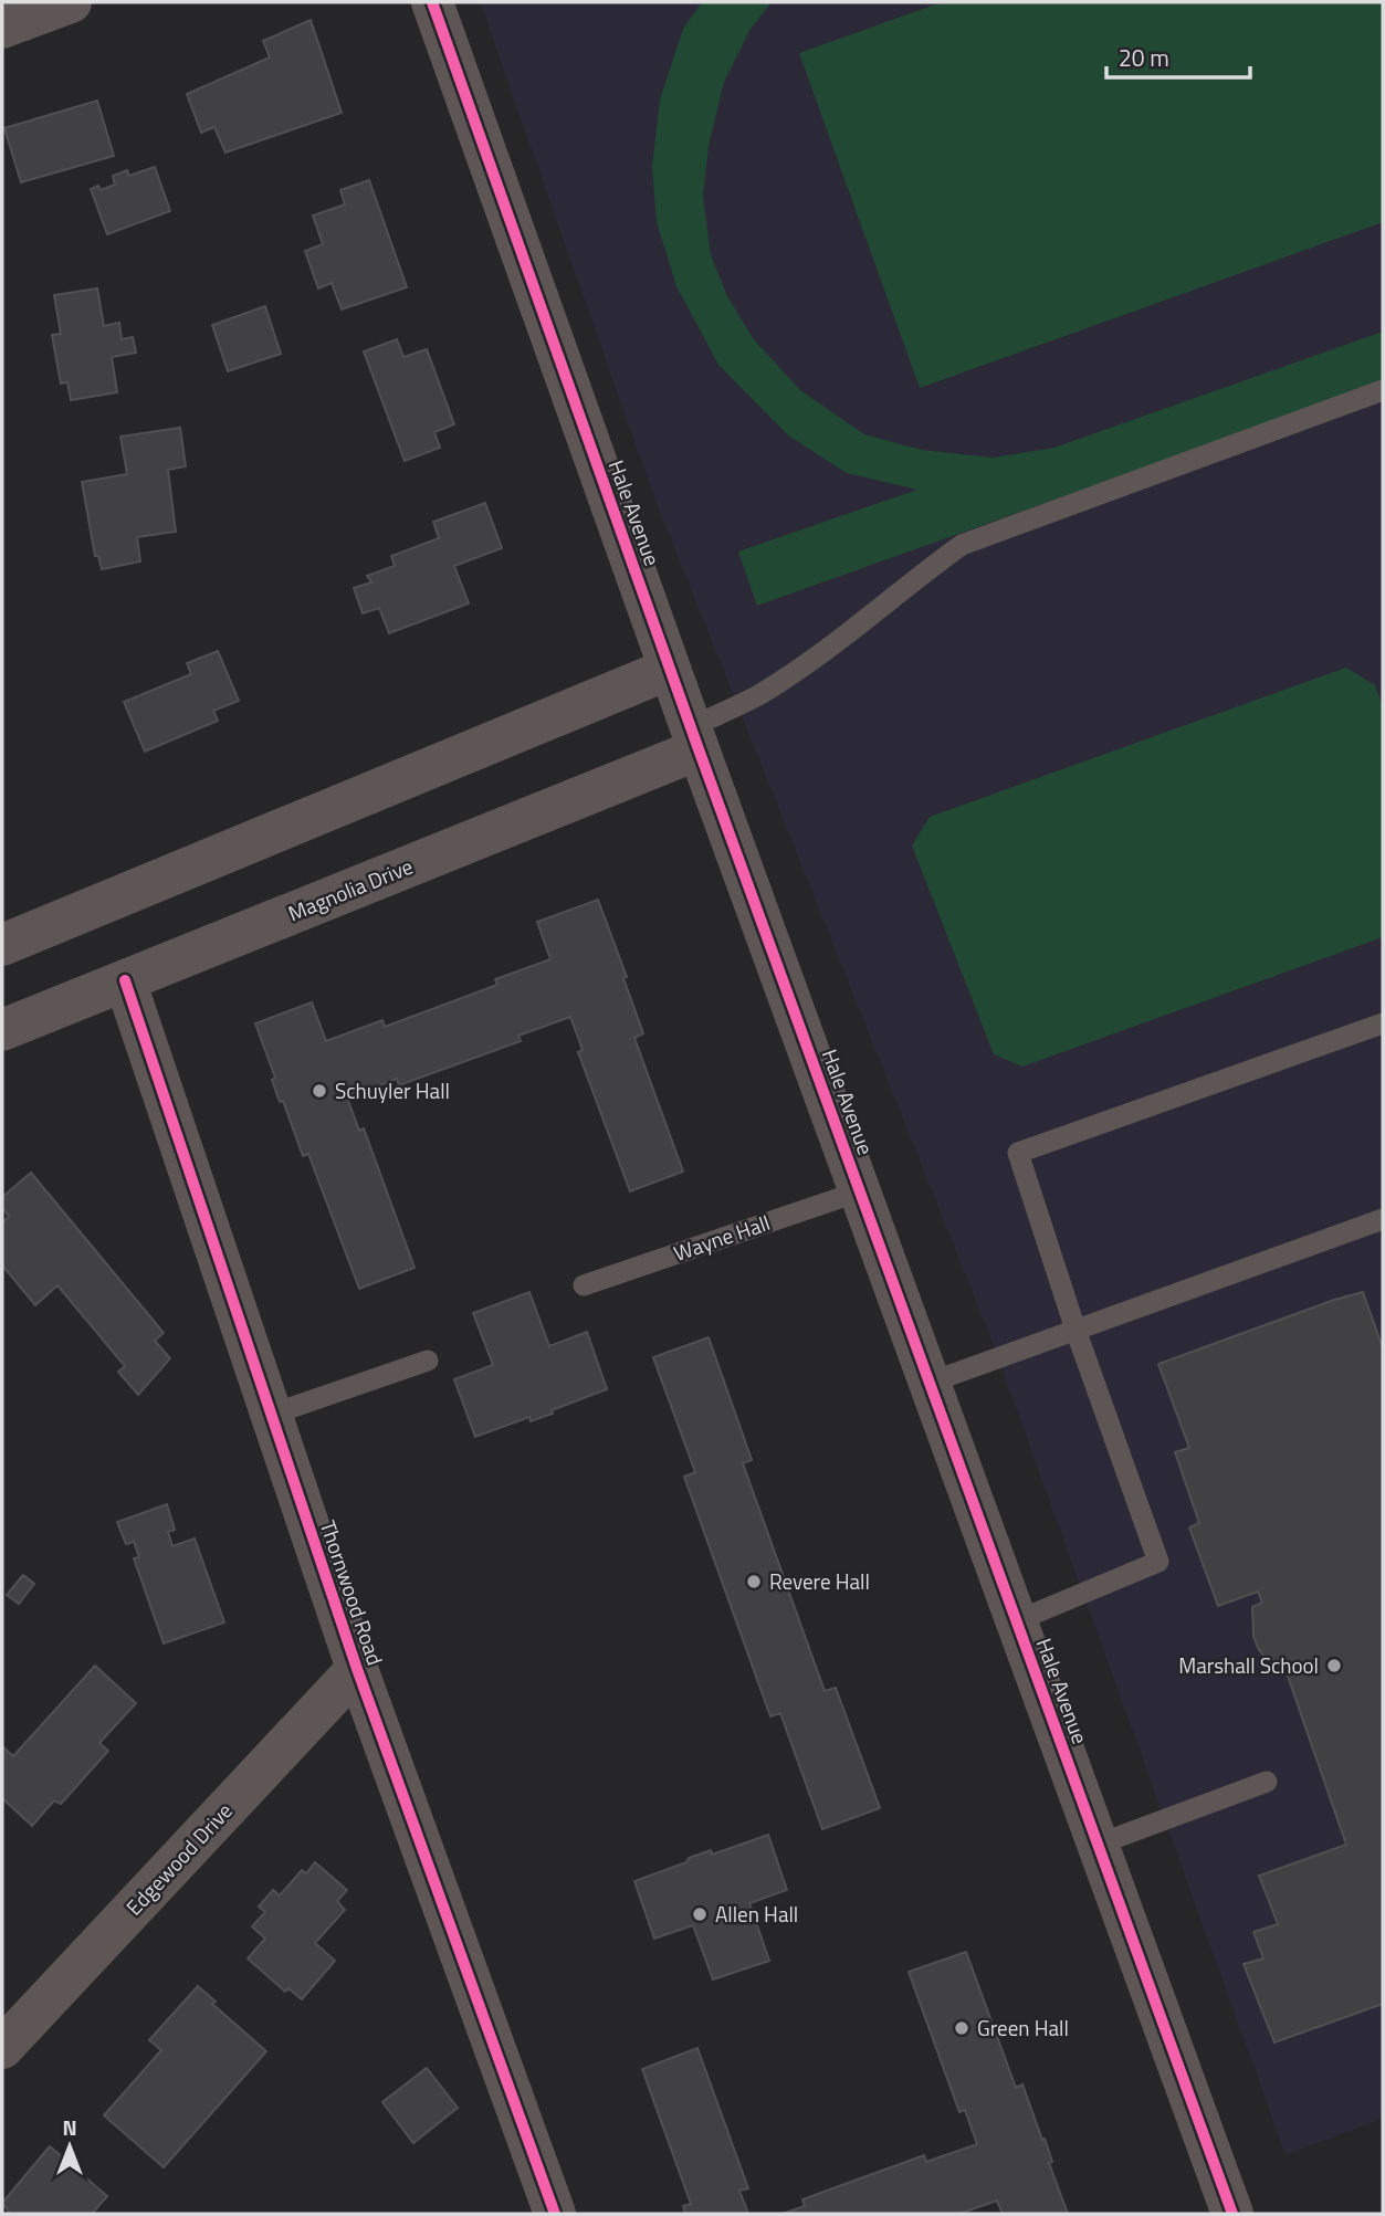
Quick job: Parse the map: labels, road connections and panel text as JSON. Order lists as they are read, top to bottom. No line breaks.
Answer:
{"streets":{"street":["Hale Avenue","Magnolia Drive","Thornwood Road","Edgewood Drive"],"lane":["Wayne Hall"]},"crossings":[["Hale Avenue","Magnolia Drive"],["Hale Avenue","Wayne Hall"],["Magnolia Drive","Thornwood Road"],["Thornwood Road","Edgewood Drive"]],"places":["Schuyler Hall","Revere Hall","Marshall School","Allen Hall","Green Hall"],"scale_bar":"20 m","north":"top"}
